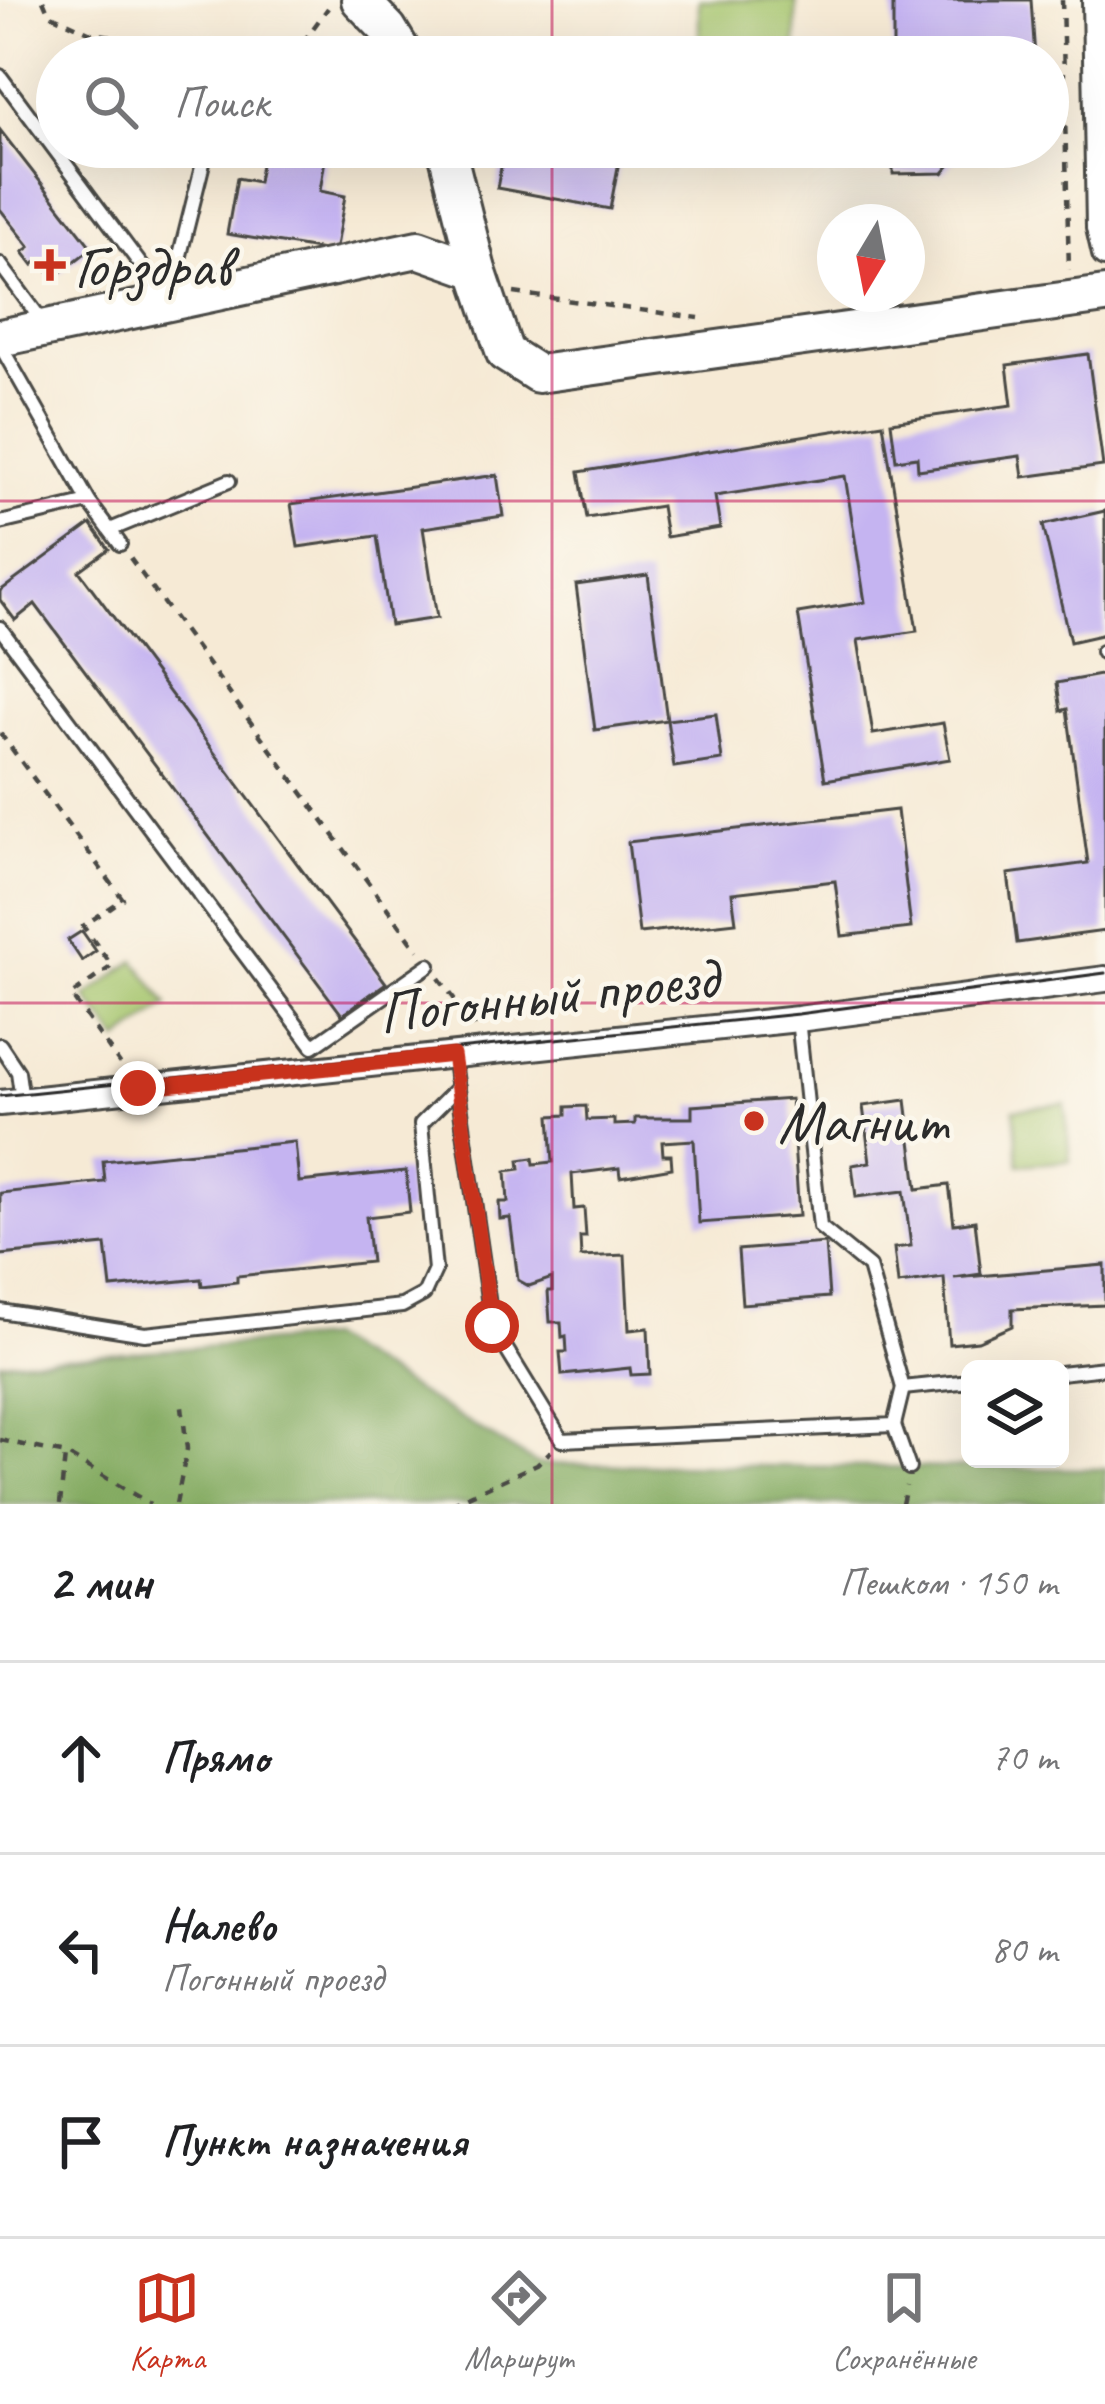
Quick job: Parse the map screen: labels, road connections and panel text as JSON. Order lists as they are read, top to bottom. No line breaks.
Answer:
{"streets":{"street":["Погонный проезд"]},"places":{"health":["Горздрав"],"other":["Магнит"]},"north":"bottom","page":{"search":"Поиск","heading":["2 мин","Пешком · 150 m"],"list":[["Прямо","70 m"],["Налево","Погонный проезд","80 m"],"Пункт назначения"],"nav":["Карта","Маршрут","Сохранённые"]}}
